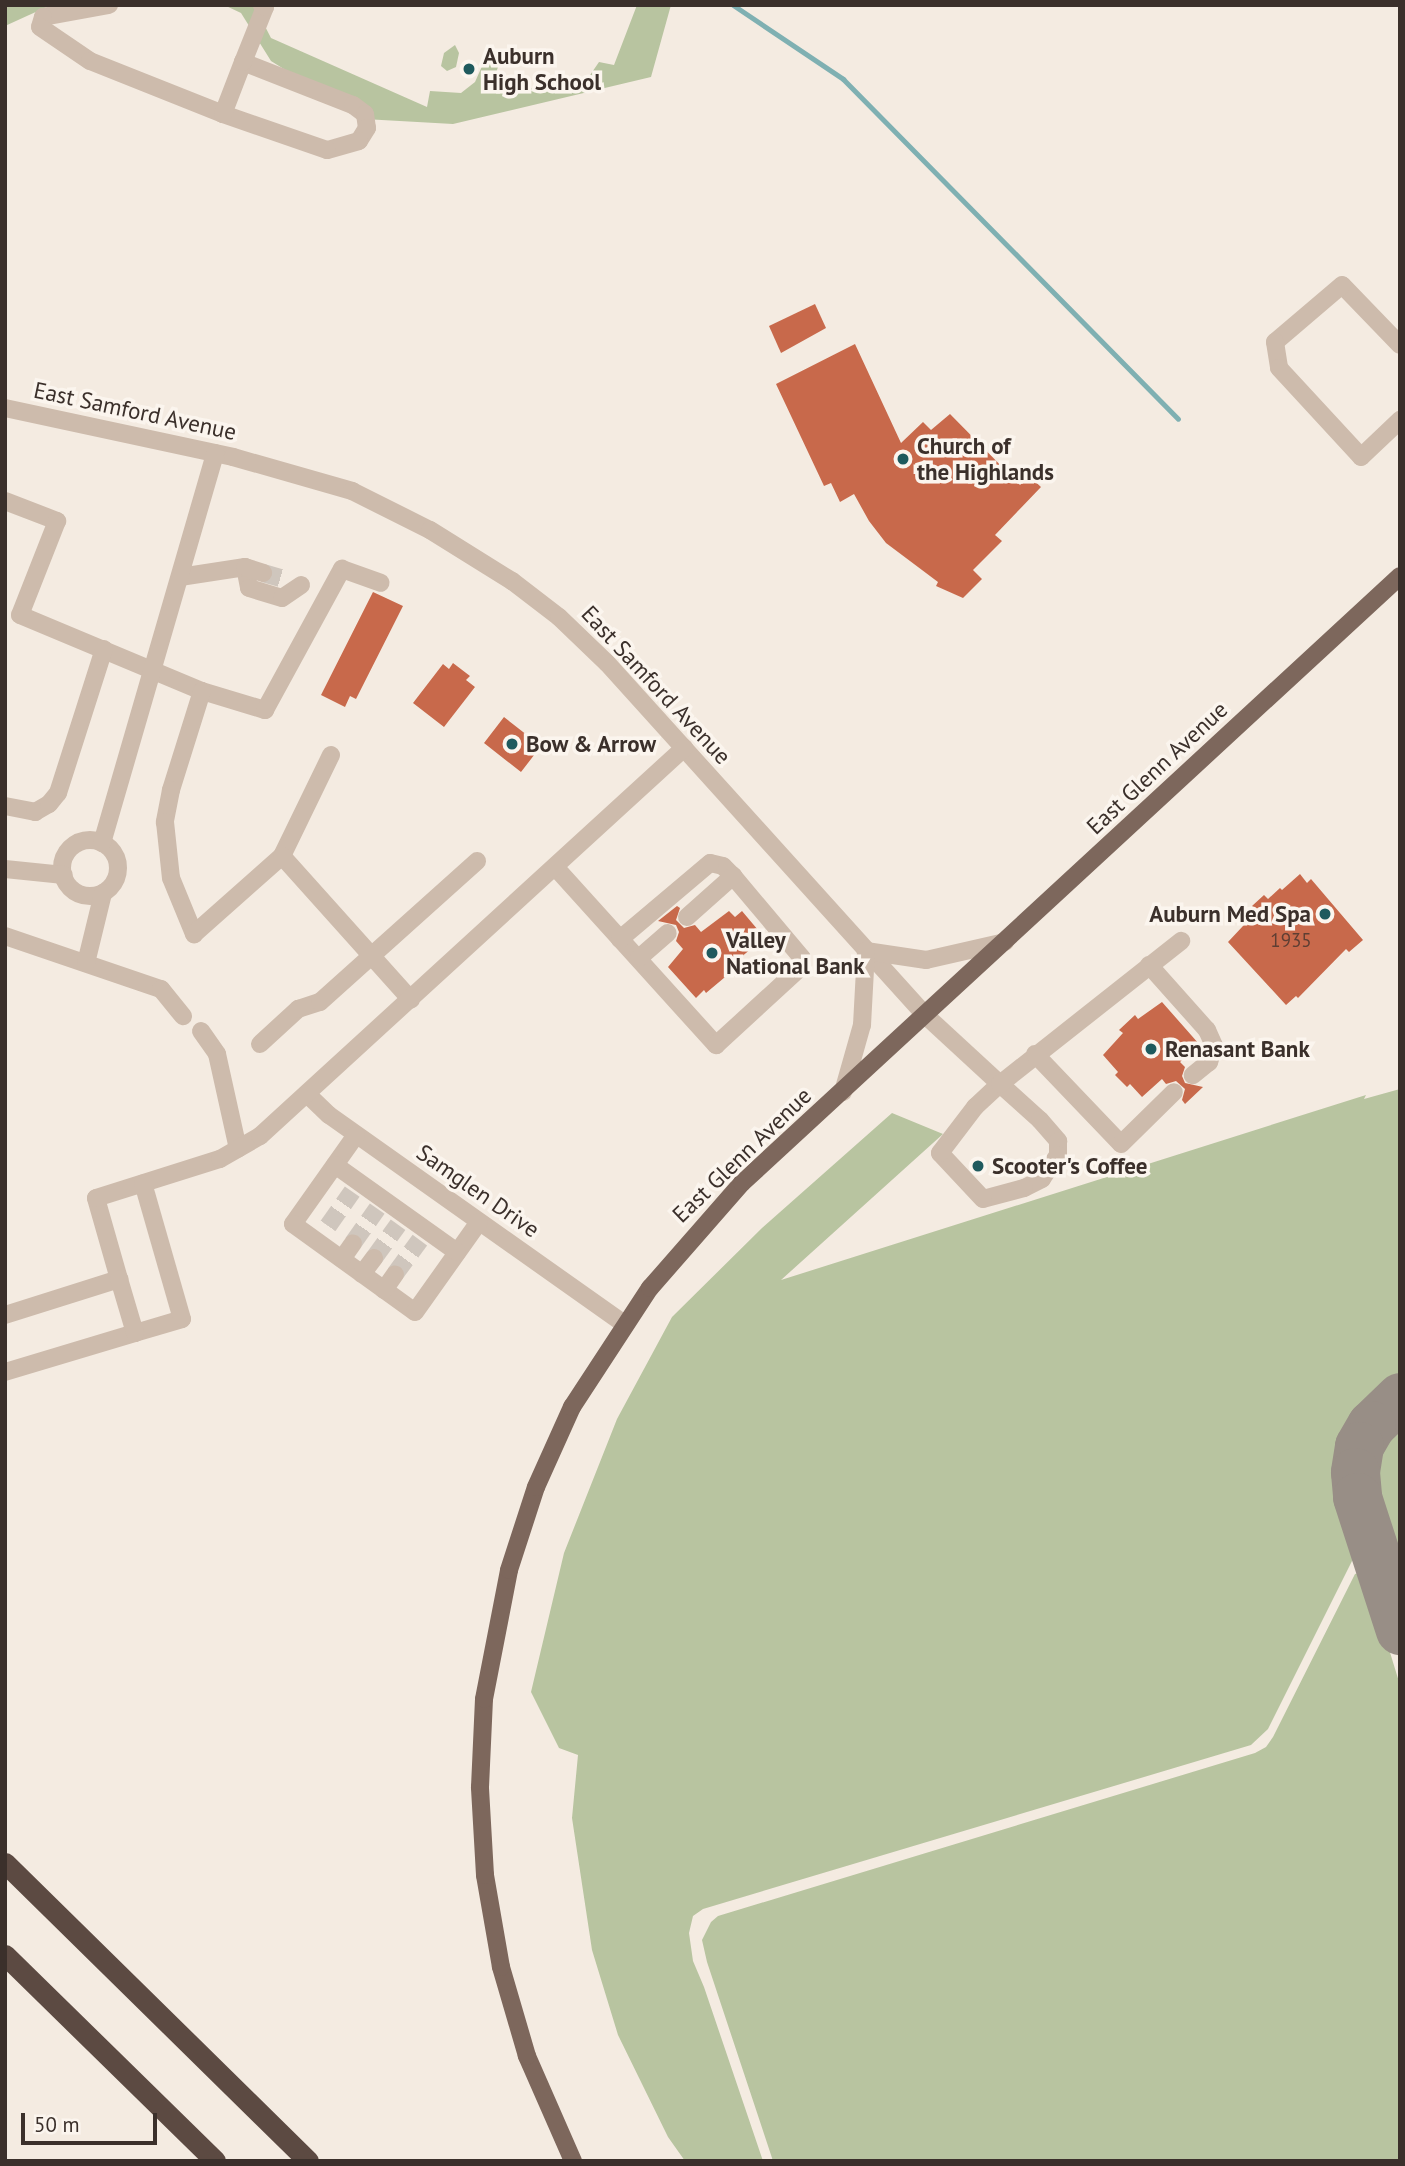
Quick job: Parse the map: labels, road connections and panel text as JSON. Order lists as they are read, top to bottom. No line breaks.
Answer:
{"streets":{"main road":["East Glenn Avenue"],"street":["East Samford Avenue","Samglen Drive"]},"crossings":[["East Samford Avenue","East Glenn Avenue"],["East Glenn Avenue","Samglen Drive"]],"places":["Auburn High School","Church of the Highlands","Bow & Arrow","Auburn Med Spa","Valley National Bank","Renasant Bank","Scooter's Coffee"],"house_numbers":["1935"],"scale_bar":"50 m"}
